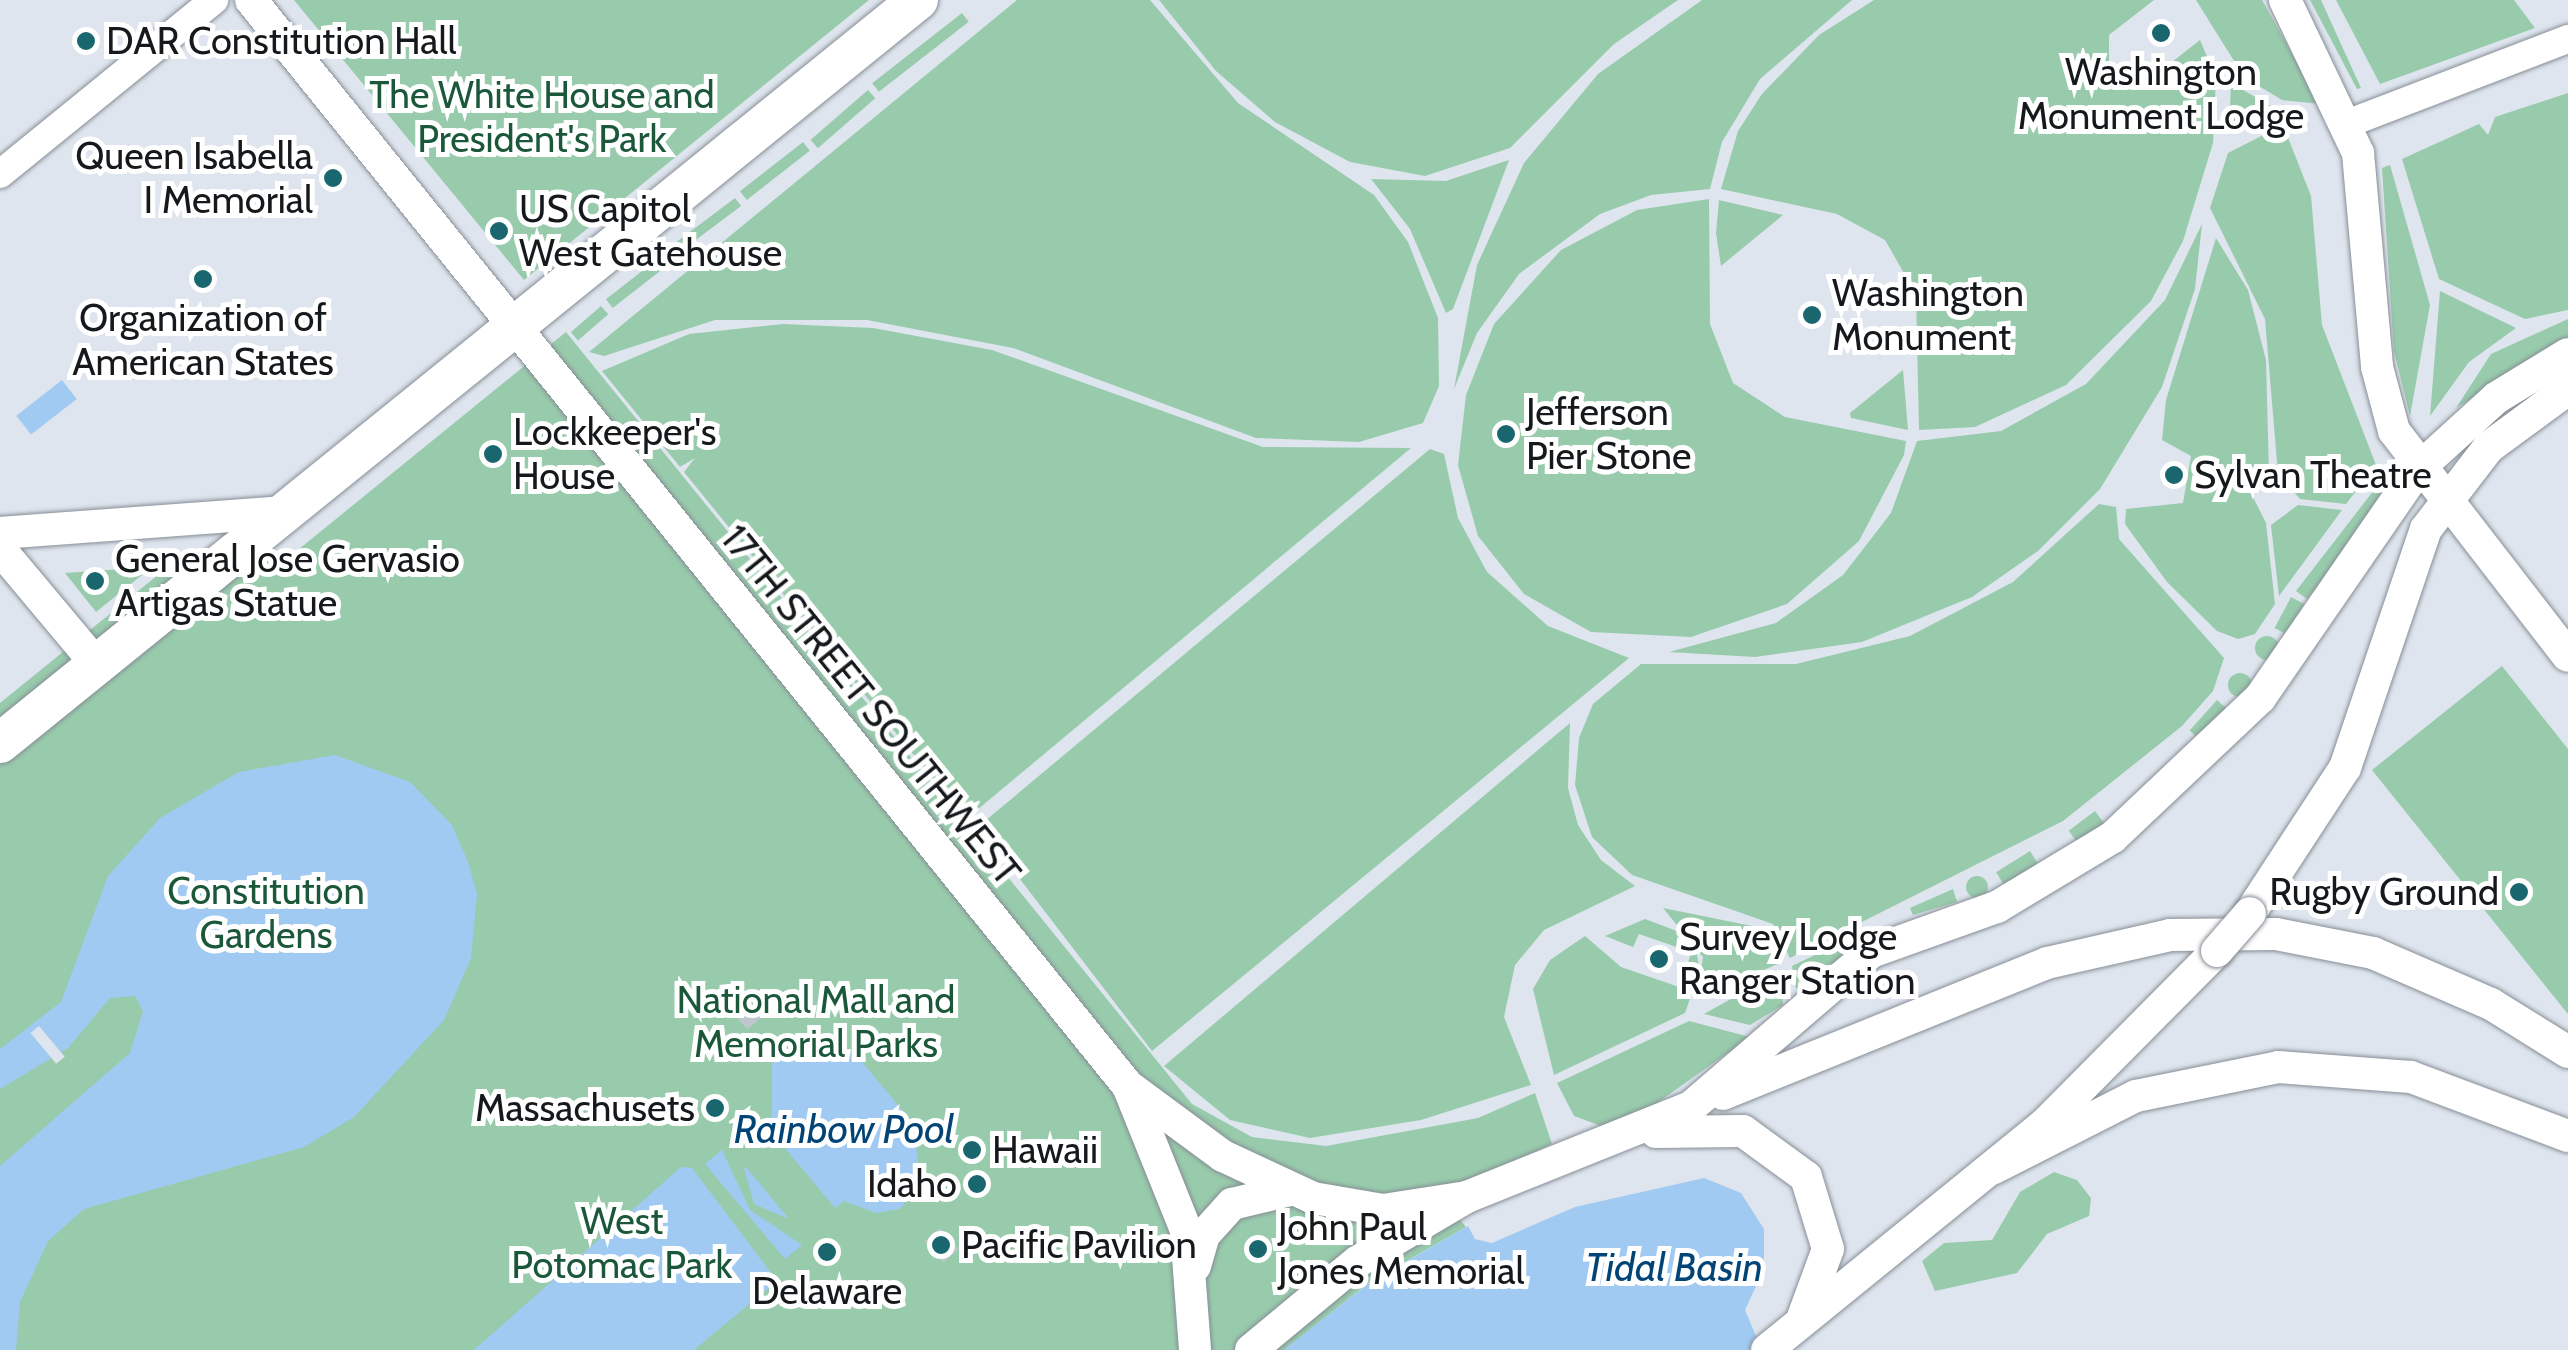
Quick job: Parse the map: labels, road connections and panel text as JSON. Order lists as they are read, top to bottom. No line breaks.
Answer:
{"streets":{"main road":["17TH STREET SOUTHWEST"]},"water":["Rainbow Pool","Tidal Basin"],"parks":["The White House and President's Park","Constitution Gardens","National Mall and Memorial Parks","West Potomac Park"],"places":["Washington Monument Lodge","DAR Constitution Hall","Queen Isabella I Memorial","US Capitol West Gatehouse","Organization of American States","Washington Monument","Jefferson Pier Stone","Lockkeeper's House","Sylvan Theatre","General Jose Gervasio Artigas Statue","Rugby Ground","Survey Lodge Ranger Station","Massachusets","Hawaii","Idaho","Pacific Pavilion","John Paul Jones Memorial","Delaware"]}
